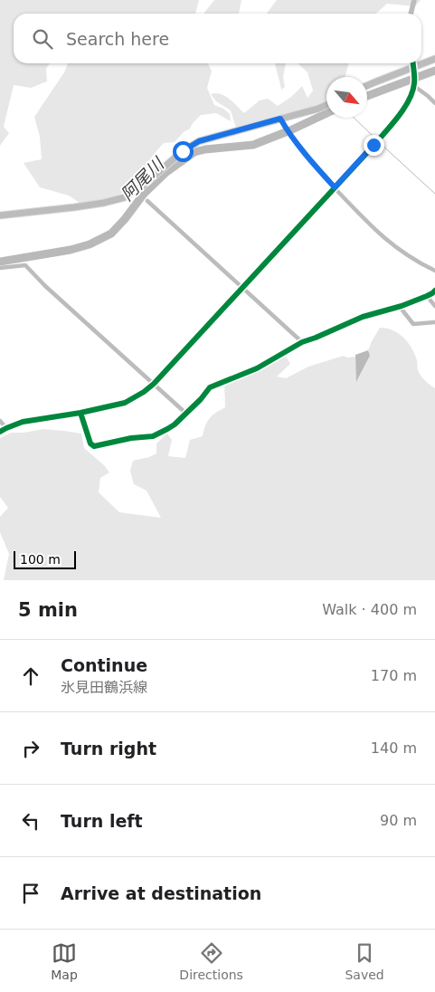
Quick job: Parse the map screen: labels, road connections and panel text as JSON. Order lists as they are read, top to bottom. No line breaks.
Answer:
{"water":["阿尾川"],"scale_bar":"100 m","north":"bottom right","page":{"search":"Search here","scale":"100 m","heading":["5 min","Walk · 400 m"],"list":[["Continue","氷見田鶴浜線","170 m"],["Turn right","140 m"],["Turn left","90 m"],"Arrive at destination"],"nav":["Map","Directions","Saved"]}}
